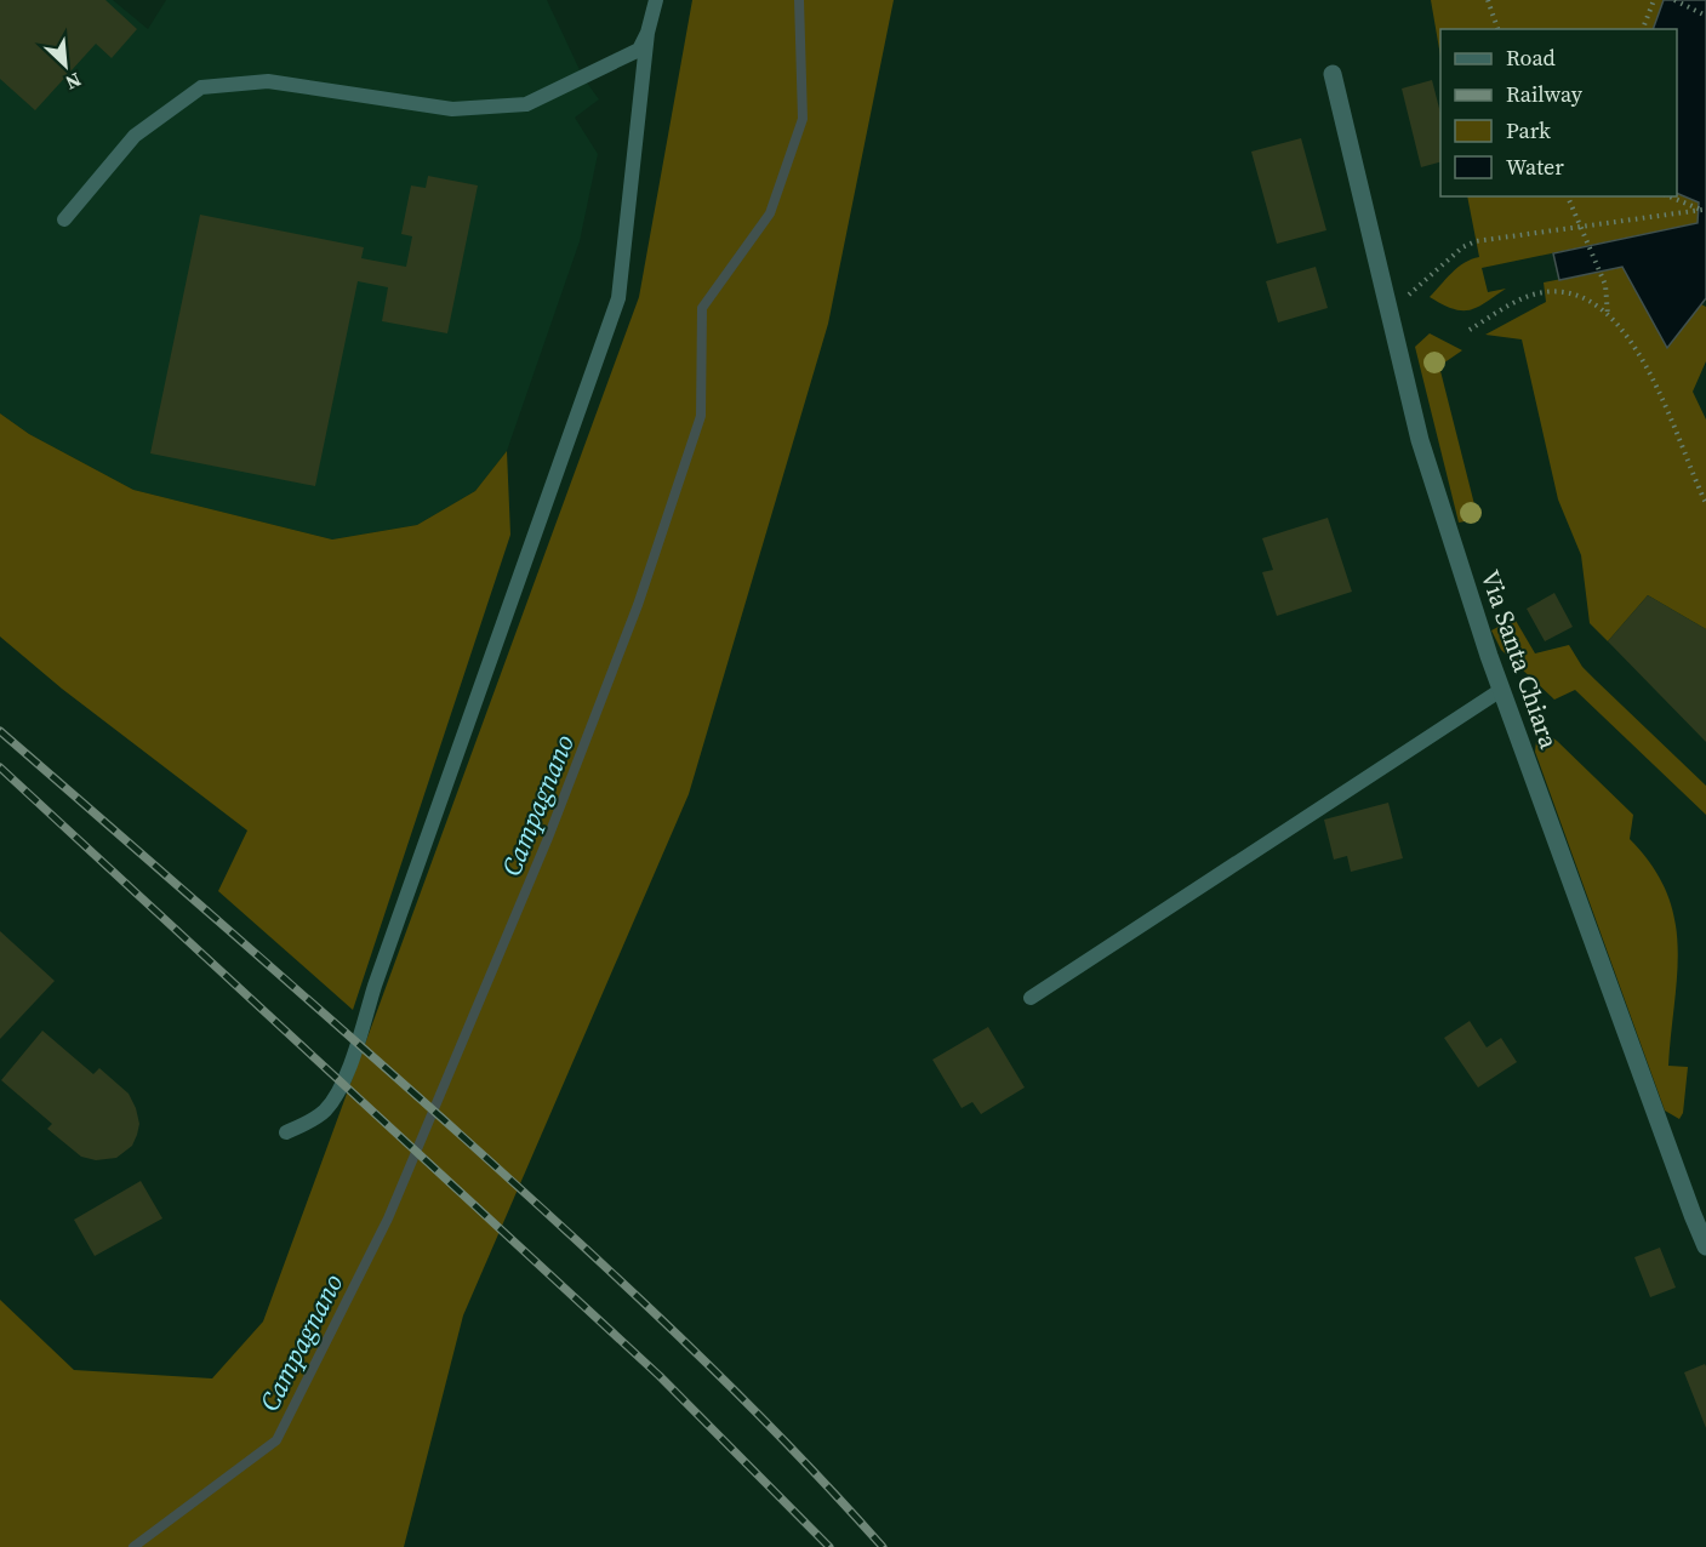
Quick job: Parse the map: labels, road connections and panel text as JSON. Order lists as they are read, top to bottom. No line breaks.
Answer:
{"streets":{"street":["Via Santa Chiara"]},"water":["Campagnano"],"legend":["Road","Railway","Park","Water"],"north":"bottom right"}
